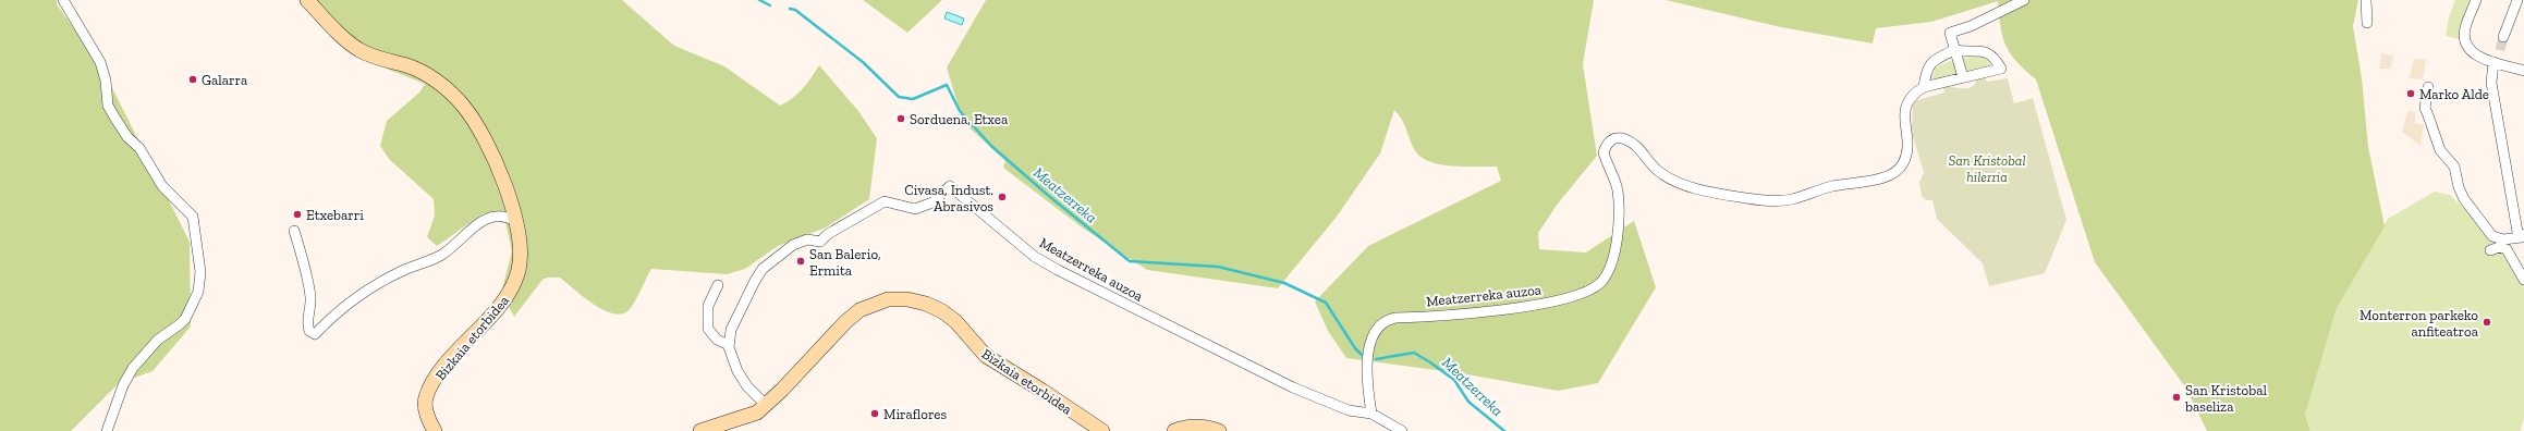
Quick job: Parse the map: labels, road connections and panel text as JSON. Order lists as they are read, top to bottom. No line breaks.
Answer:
{"streets":{"street":["Meatzerreka auzoa","Bizkaia etorbidea"]},"water":["Meatzerreka"],"parks":["San Kristobal hilerria"],"places":["Galarra","Marko Alde","Sorduena, Etxea","Civasa, Indust. Abrasivos","Etxebarri","San Balerio, Ermita","Monterron parkeko anfiteatroa","San Kristobal baseliza","Miraflores"]}
